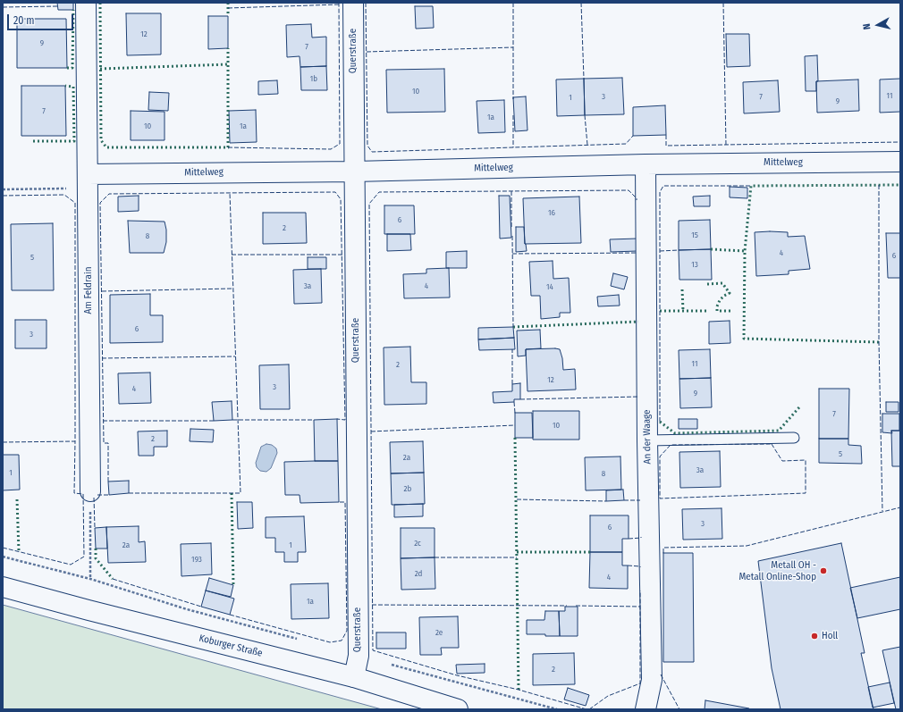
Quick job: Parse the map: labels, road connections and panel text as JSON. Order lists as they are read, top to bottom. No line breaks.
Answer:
{"streets":{"street":["Querstraße","Mittelweg","Am Feldrain","An der Waage","Koburger Straße"]},"crossings":[["Querstraße","Mittelweg"],["Querstraße","Koburger Straße"],["Mittelweg","Am Feldrain"],["Mittelweg","An der Waage"]],"places":["Metall OH - Metall Online-Shop","Holl"],"house_numbers":["12","9","7","1b","10","11","3","7","1","9","7","1a","10","1a","16","6","2","15","8","4","6","5","13","3a","4","14","6","3","11","2","12","3","4","9","7","10","2","5","2a","3a","1","8","2b","3","6","2c","2a","1","193","2d","4","1a","2e","2"],"scale_bar":"20 m","north":"left"}
